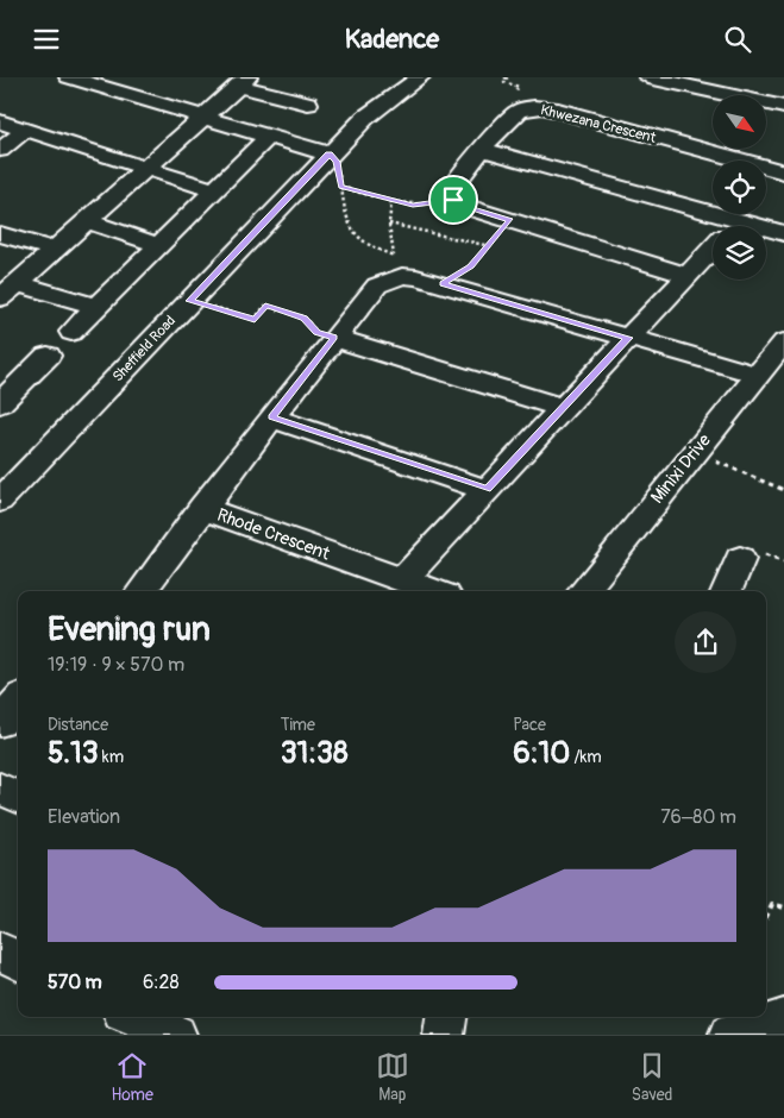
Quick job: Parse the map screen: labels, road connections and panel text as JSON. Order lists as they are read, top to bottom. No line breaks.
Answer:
{"streets":{"street":["Khwezana Crescent","Sheffield Road","Minixi Drive","Rhode Crescent"]},"north":"bottom right","page":{"header":"Kadence","heading":["Evening run","19:19 · 9 × 570 m"],"stats":[["Distance","5.13 km"],["Time","31:38"],["Pace","6:10 /km"]],"chart":["Elevation","76–80 m"],"list":[{"name":"570 m","note":"6:28"}],"tabs":["Home","Map","Saved"]}}
